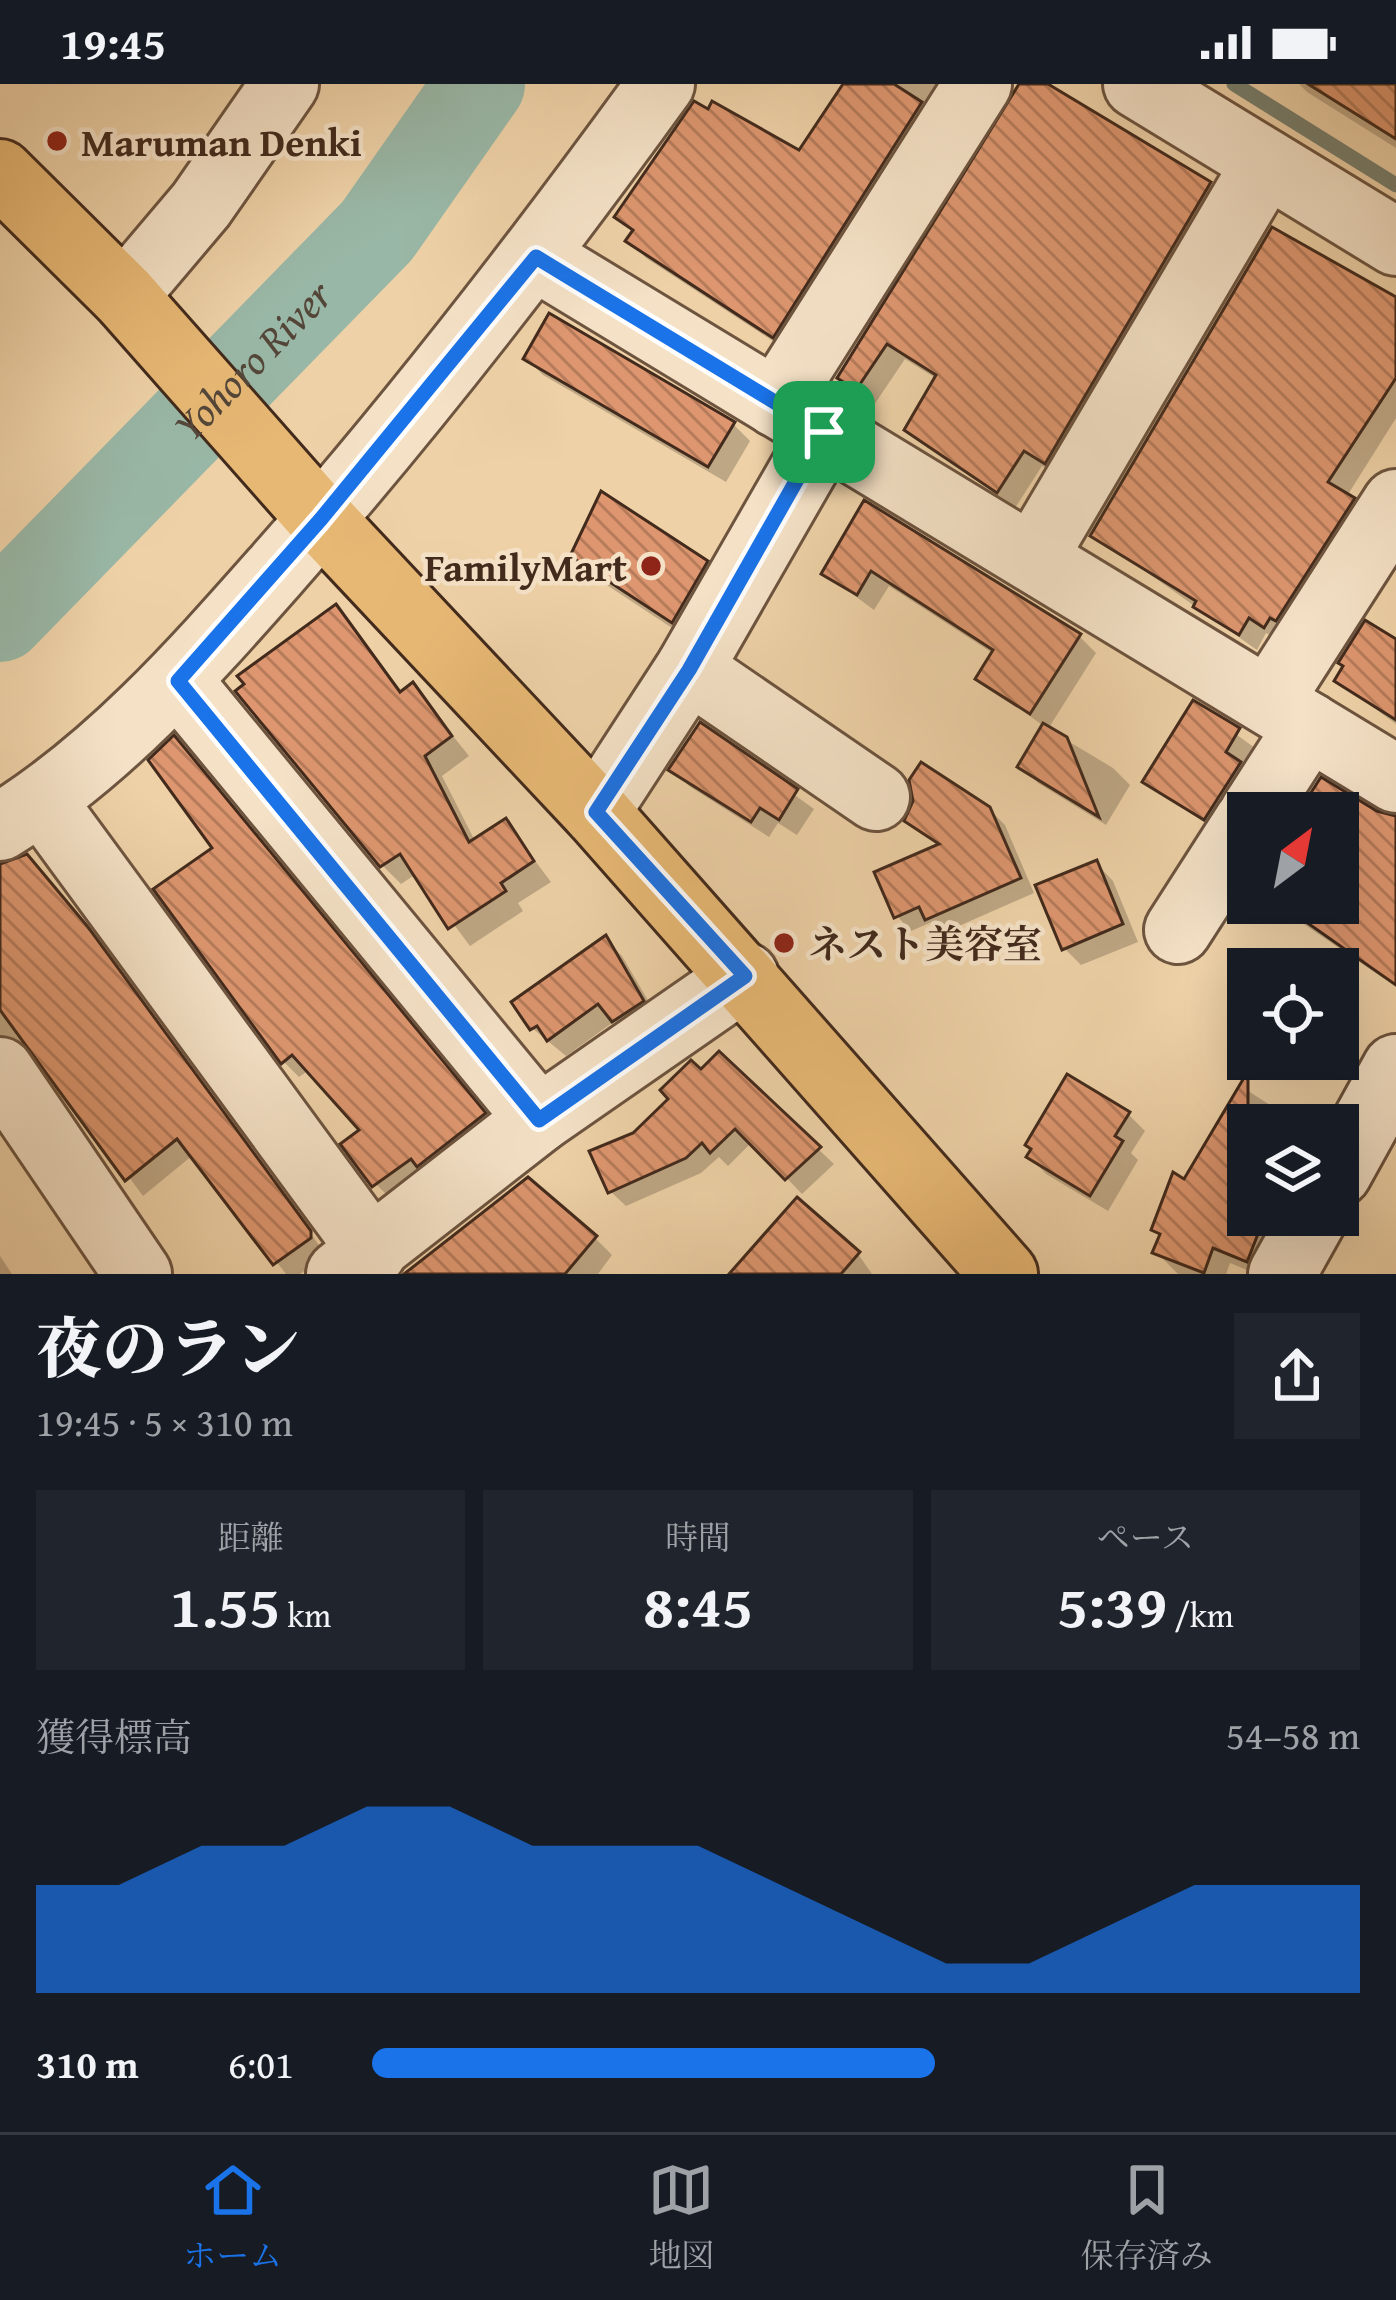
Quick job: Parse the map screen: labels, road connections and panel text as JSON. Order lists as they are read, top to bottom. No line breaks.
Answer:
{"water":["Yohoro River"],"places":["Maruman Denki","FamilyMart","ネスト美容室"],"north":"top right","page":{"status":"19:45","heading":["夜のラン","19:45 · 5 × 310 m"],"stats":[["距離","1.55 km"],["時間","8:45"],["ペース","5:39 /km"]],"chart":["獲得標高","54–58 m"],"list":[{"name":"310 m","note":"6:01"}],"tabs":["ホーム","地図","保存済み"]}}
